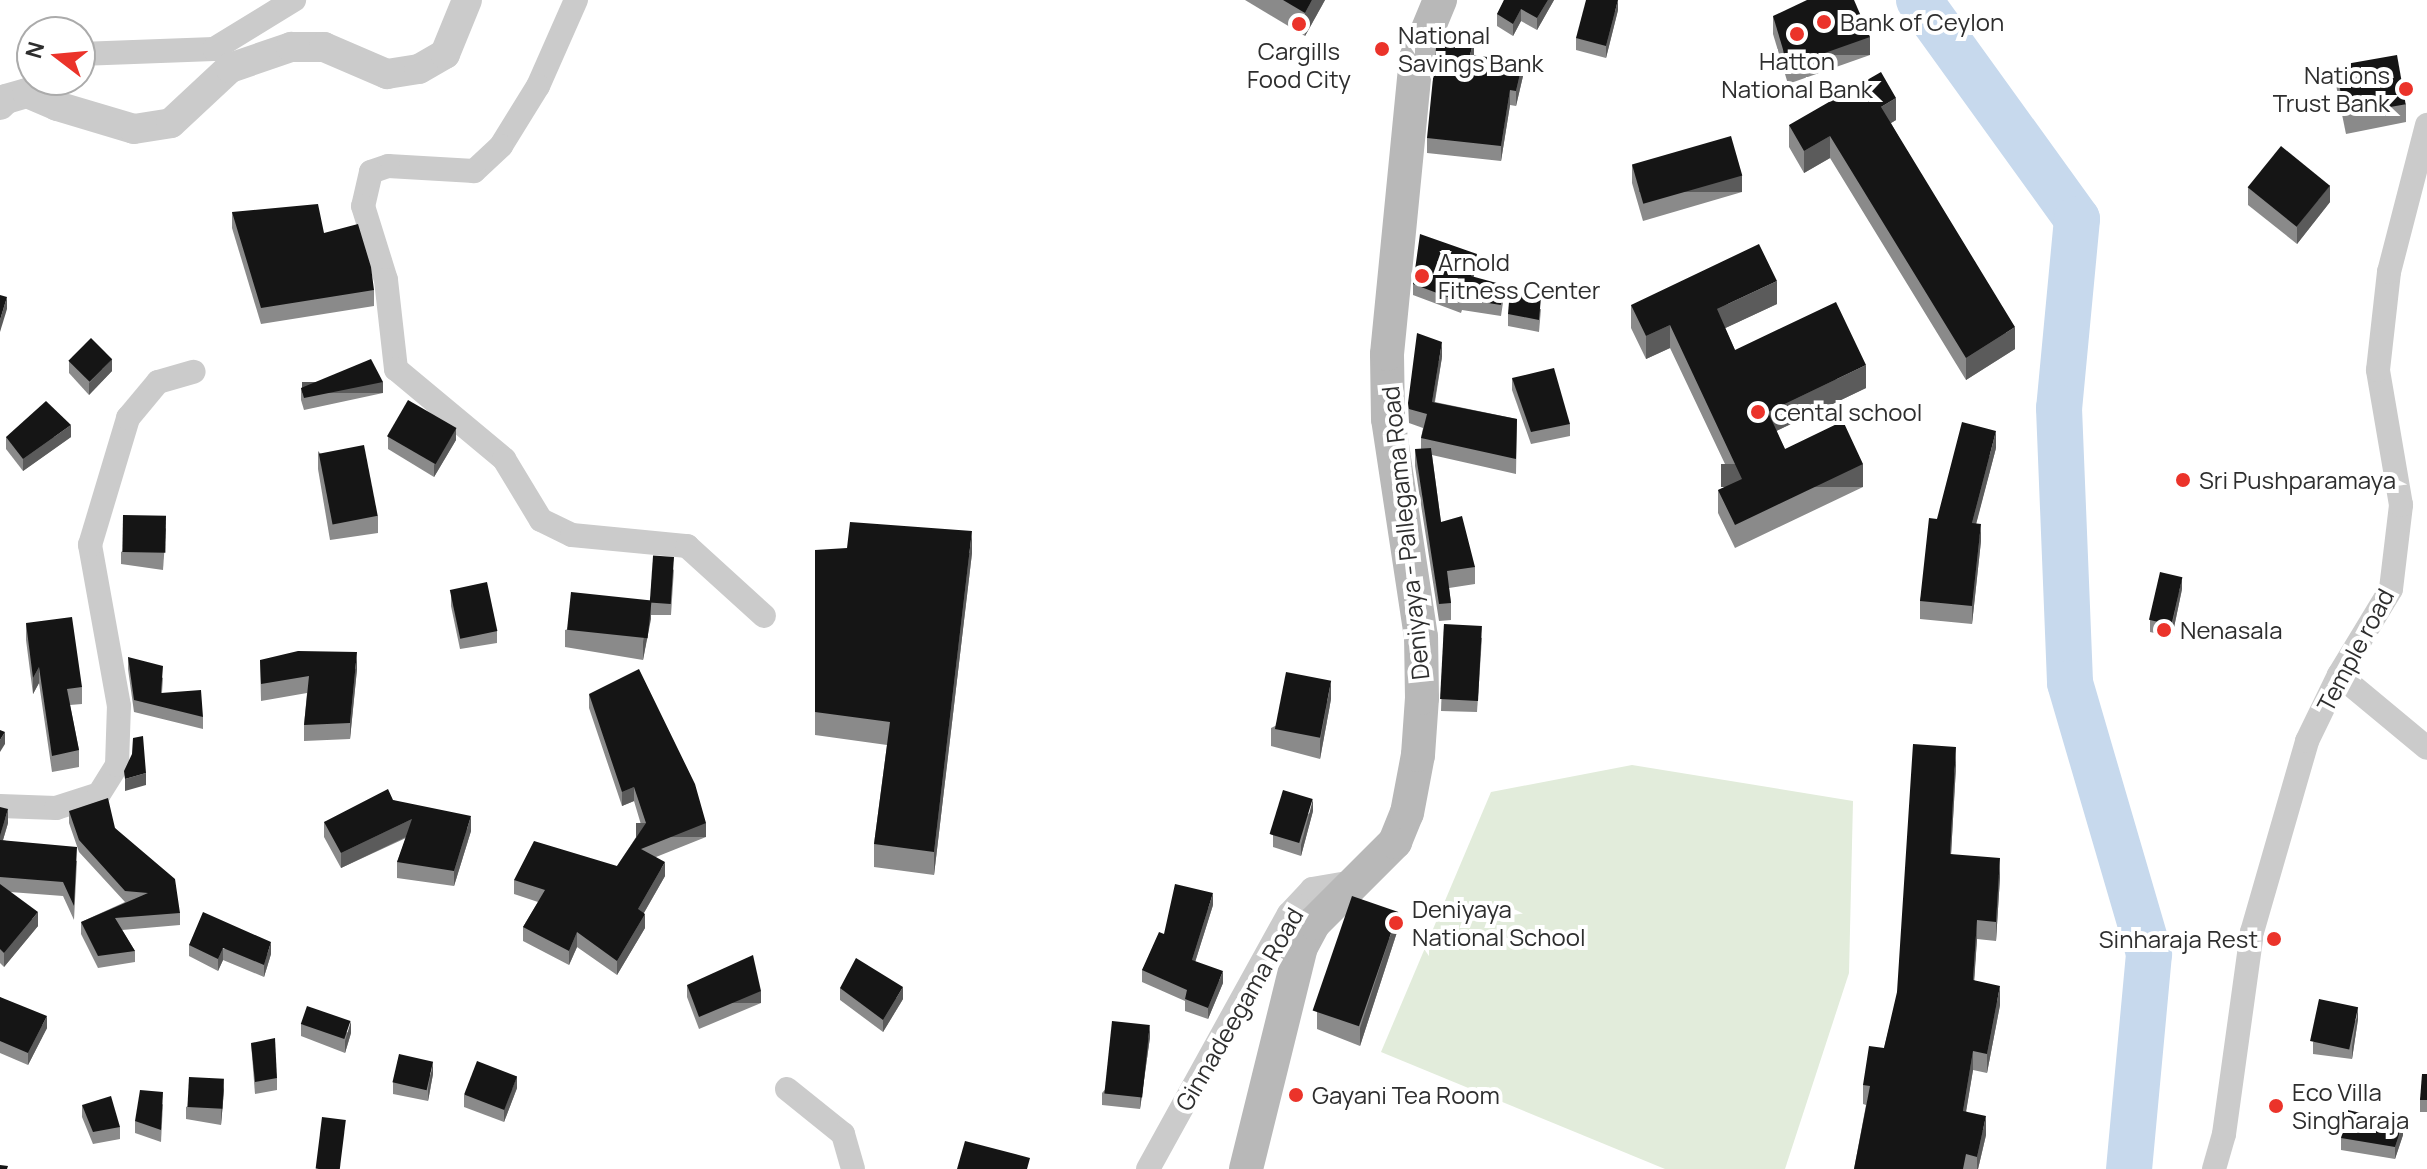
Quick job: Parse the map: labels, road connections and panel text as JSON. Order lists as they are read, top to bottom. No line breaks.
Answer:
{"streets":{"main road":["Deniyaya - Pallegama Road"],"street":["Temple road","Ginnadeegama Road"]},"crossings":[["Deniyaya - Pallegama Road","Ginnadeegama Road"]],"places":["Bank of Ceylon","Cargills Food City","Hatton National Bank","National Savings Bank","Nations Trust Bank","Arnold Fitness Center","cental school","Sri Pushparamaya","Nenasala","Deniyaya National School","Sinharaja Rest","Gayani Tea Room","Eco Villa Singharaja"],"north":"left"}
